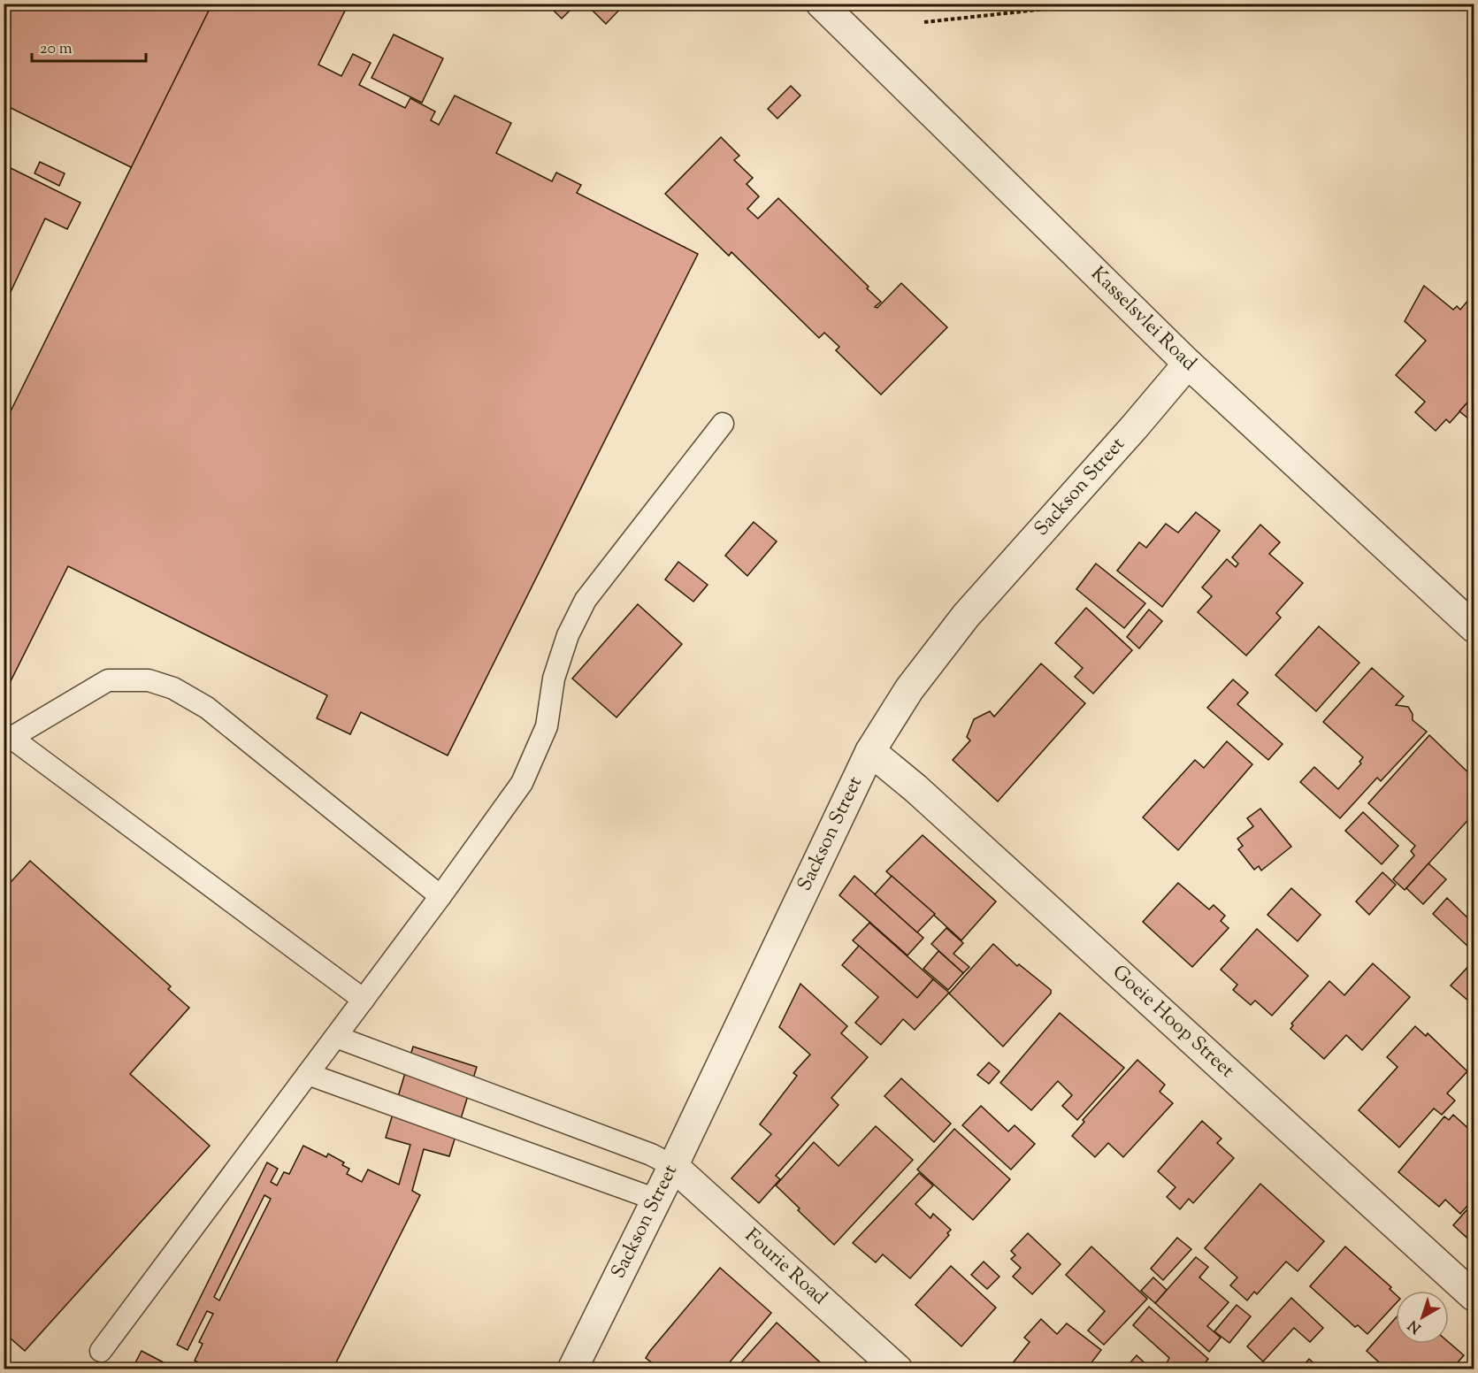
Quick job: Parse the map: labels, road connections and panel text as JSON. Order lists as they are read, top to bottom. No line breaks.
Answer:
{"streets":{"street":["Kasselsvlei Road","Sackson Street","Goeie Hoop Street","Fourie Road"]},"crossings":[["Kasselsvlei Road","Sackson Street"],["Sackson Street","Goeie Hoop Street"],["Sackson Street","Fourie Road"]],"scale_bar":"20 m","north":"bottom left"}
